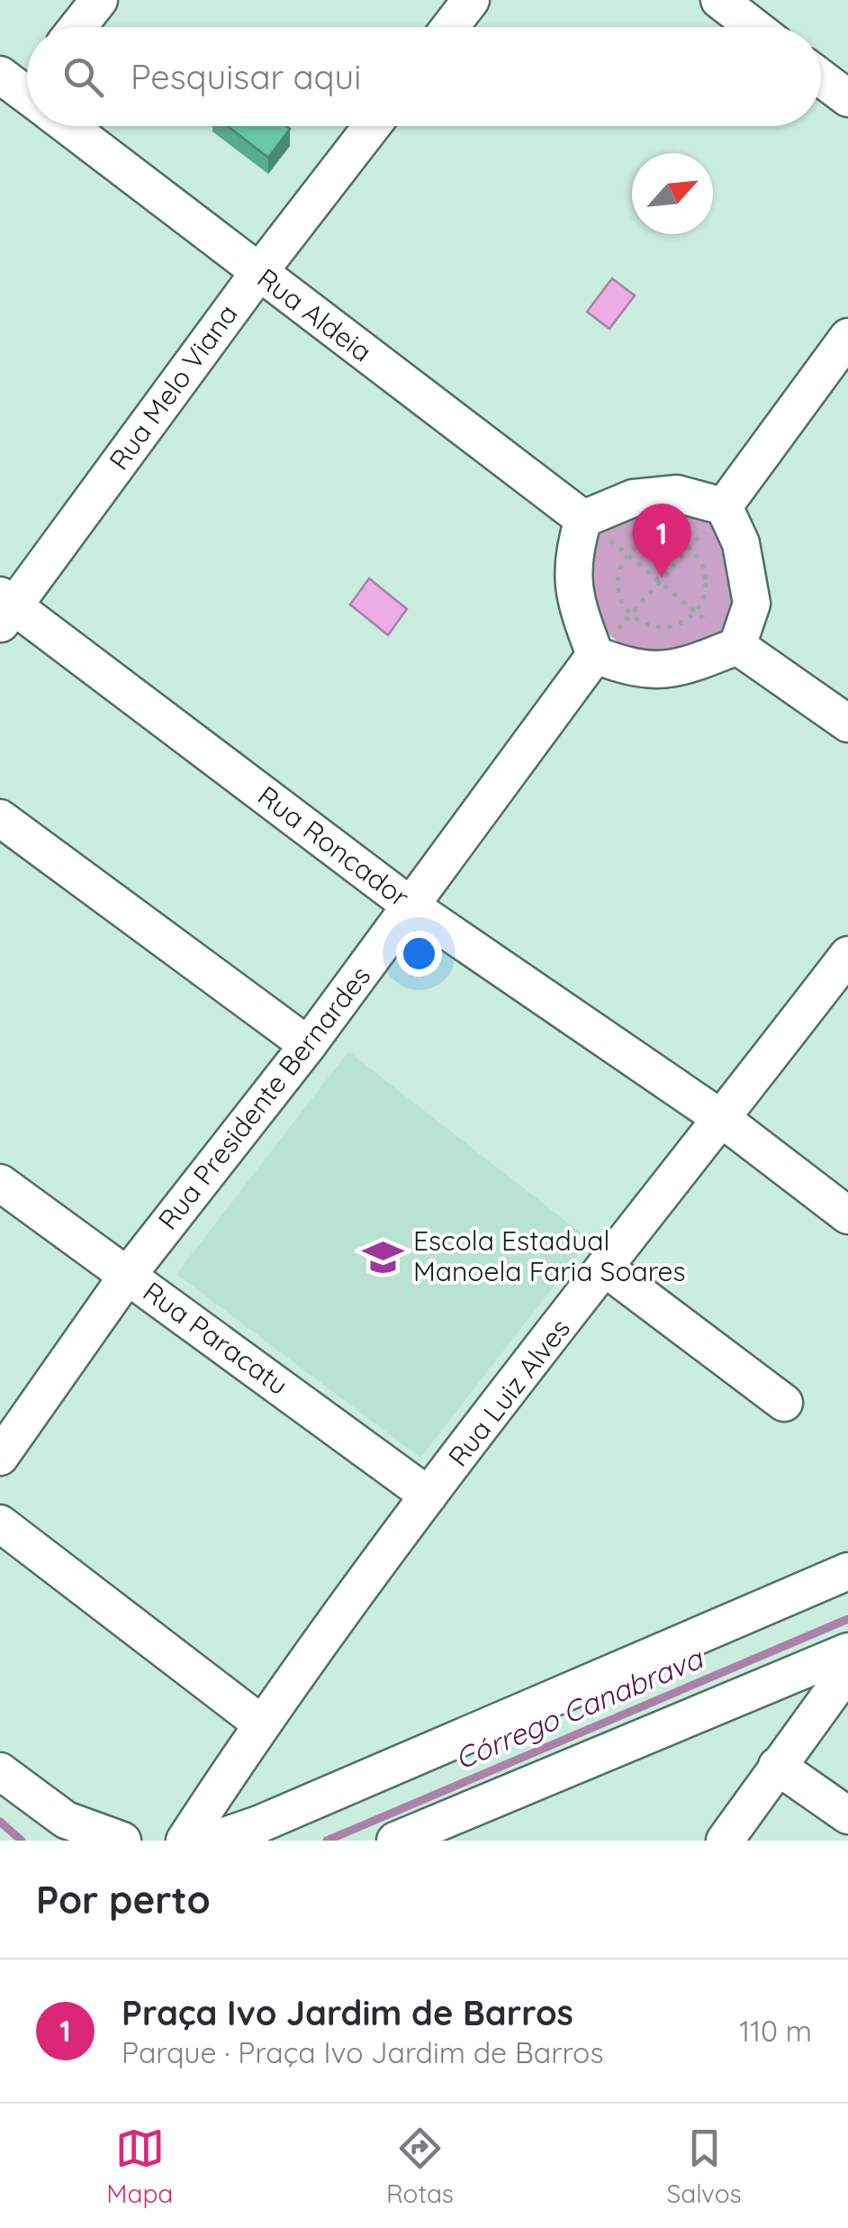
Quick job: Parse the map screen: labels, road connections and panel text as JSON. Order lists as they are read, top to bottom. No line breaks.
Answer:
{"streets":{"street":["Rua Aldeia","Rua Melo Viana","Rua Roncador","Rua Presidente Bernardes","Rua Paracatu","Rua Luiz Alves"]},"crossings":[["Rua Aldeia","Rua Melo Viana"],["Rua Melo Viana","Rua Roncador"],["Rua Roncador","Rua Presidente Bernardes"],["Rua Roncador","Rua Luiz Alves"],["Rua Presidente Bernardes","Rua Paracatu"],["Rua Paracatu","Rua Luiz Alves"]],"water":["Córrego Canabrava"],"places":{"school or university":["Escola Estadual Manoela Faria Soares"]},"north":"top right","page":{"search":"Pesquisar aqui","pins":"1","heading":"Por perto","list":[{"mark":"1","name":"Praça Ivo Jardim de Barros","note":"Parque · Praça Ivo Jardim de Barros","value":"110 m"}],"nav":["Mapa","Rotas","Salvos"]}}
